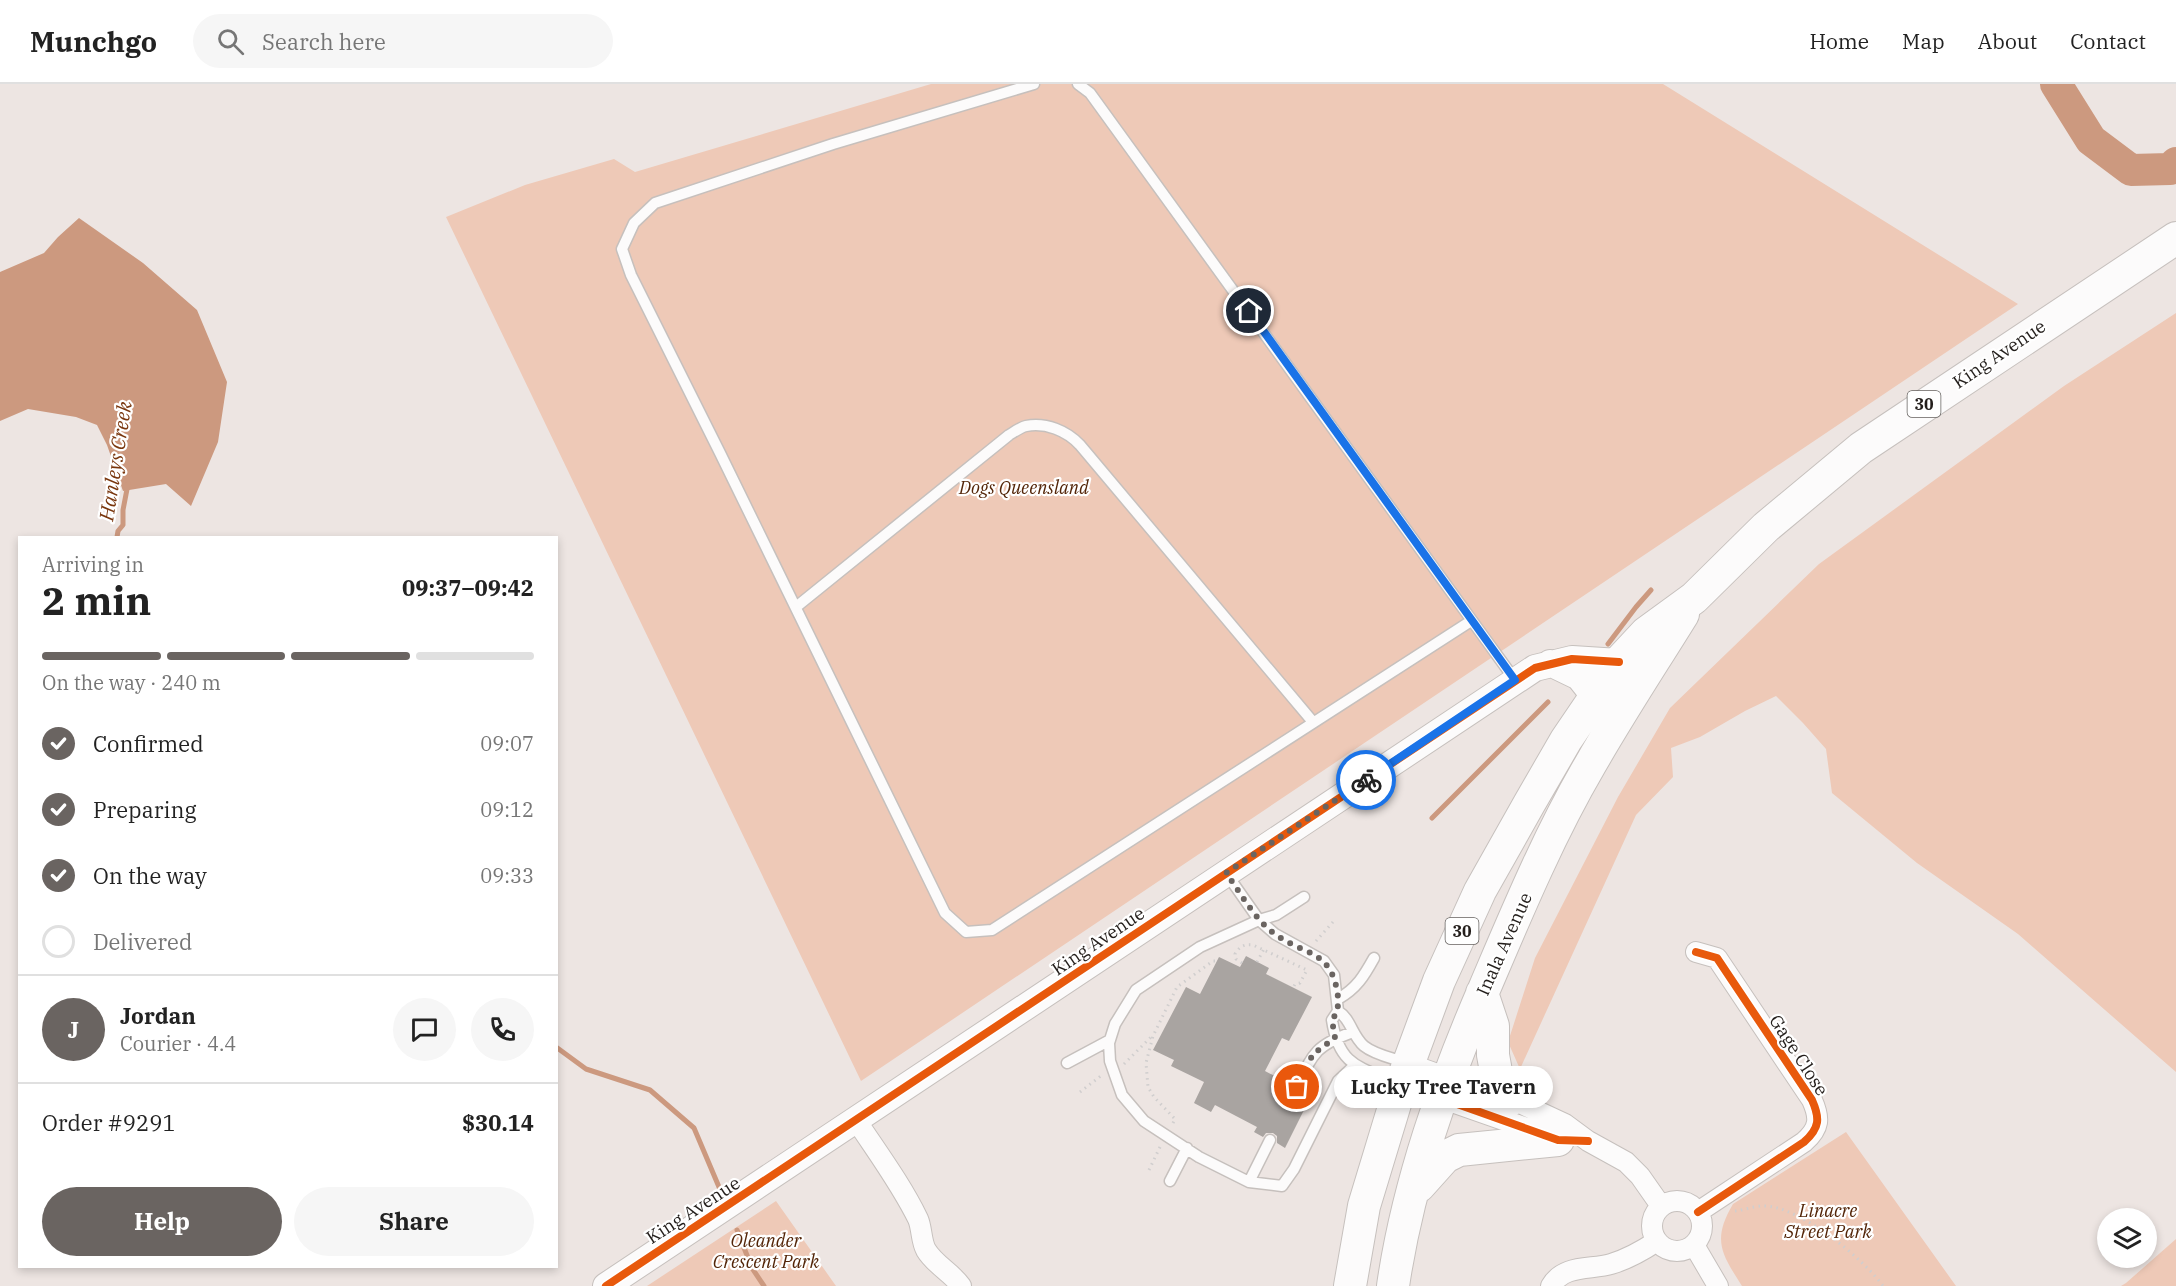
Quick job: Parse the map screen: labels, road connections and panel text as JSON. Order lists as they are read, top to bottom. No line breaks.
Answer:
{"streets":{"main road":["King Avenue","30","Inala Avenue"],"street":["Gage Close"]},"crossings":[["King Avenue","30"],["King Avenue","Inala Avenue"]],"water":["Hanleys Creek"],"parks":["Dogs Queensland","Linacre Street Park","Oleander Crescent Park"],"places":["Lucky Tree Tavern"],"page":{"header":"Munchgo","search":"Search here","nav":["Home","Map","About","Contact"],"heading":["2 min","Arriving in","09:37–09:42"],"panel":["Jordan","Courier · 4.4","Order #9291","$30.14"],"bar":"On the way · 240 m","list":[["Confirmed","09:07"],["Preparing","09:12"],["On the way","09:33"],"Delivered"],"round":"J","bubble":"Lucky Tree Tavern","buttons":["Help","Share"]}}
